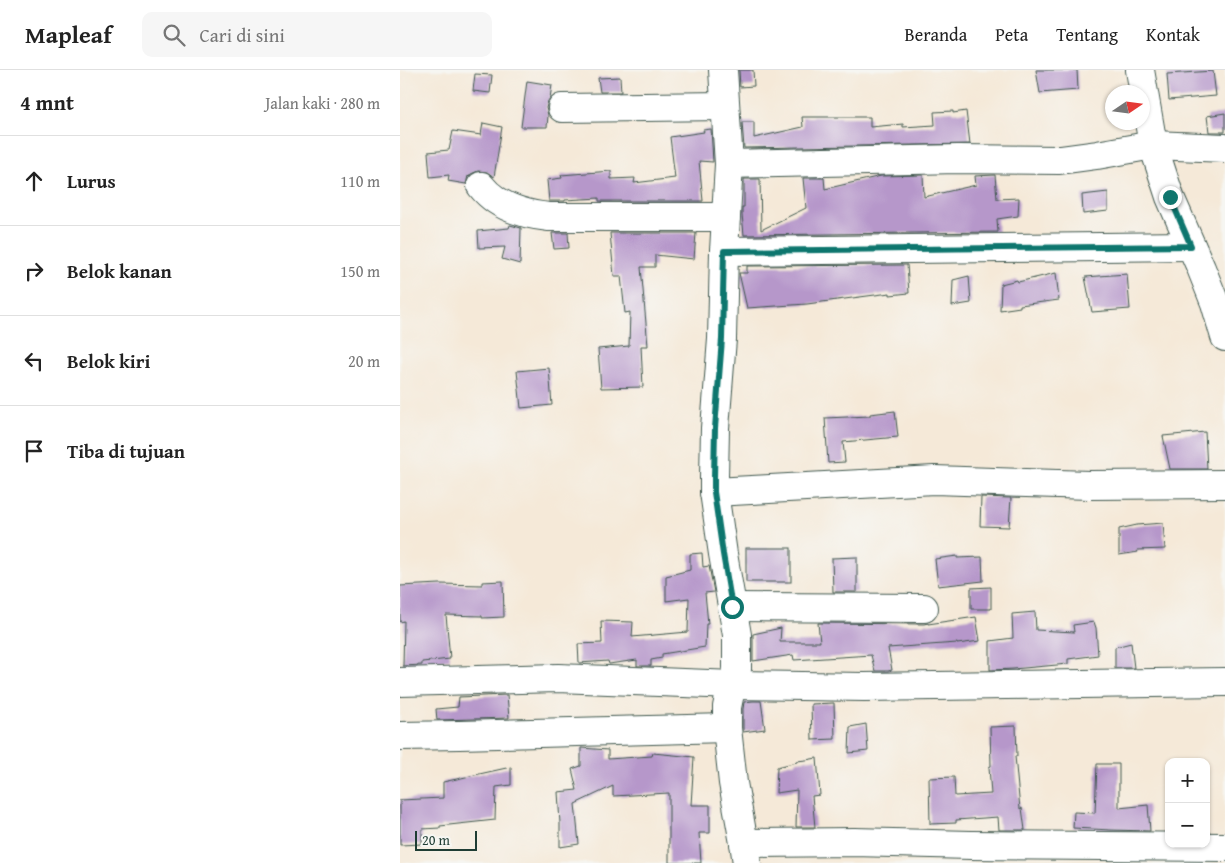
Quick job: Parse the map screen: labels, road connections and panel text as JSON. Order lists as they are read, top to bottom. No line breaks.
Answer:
{"scale_bar":"20 m","north":"right","page":{"header":"Mapleaf","search":"Cari di sini","nav":["Beranda","Peta","Tentang","Kontak"],"heading":["4 mnt","Jalan kaki · 280 m"],"list":[["Lurus","110 m"],["Belok kanan","150 m"],["Belok kiri","20 m"],"Tiba di tujuan"],"map_buttons":["+","−"],"scale":"20 m"}}
